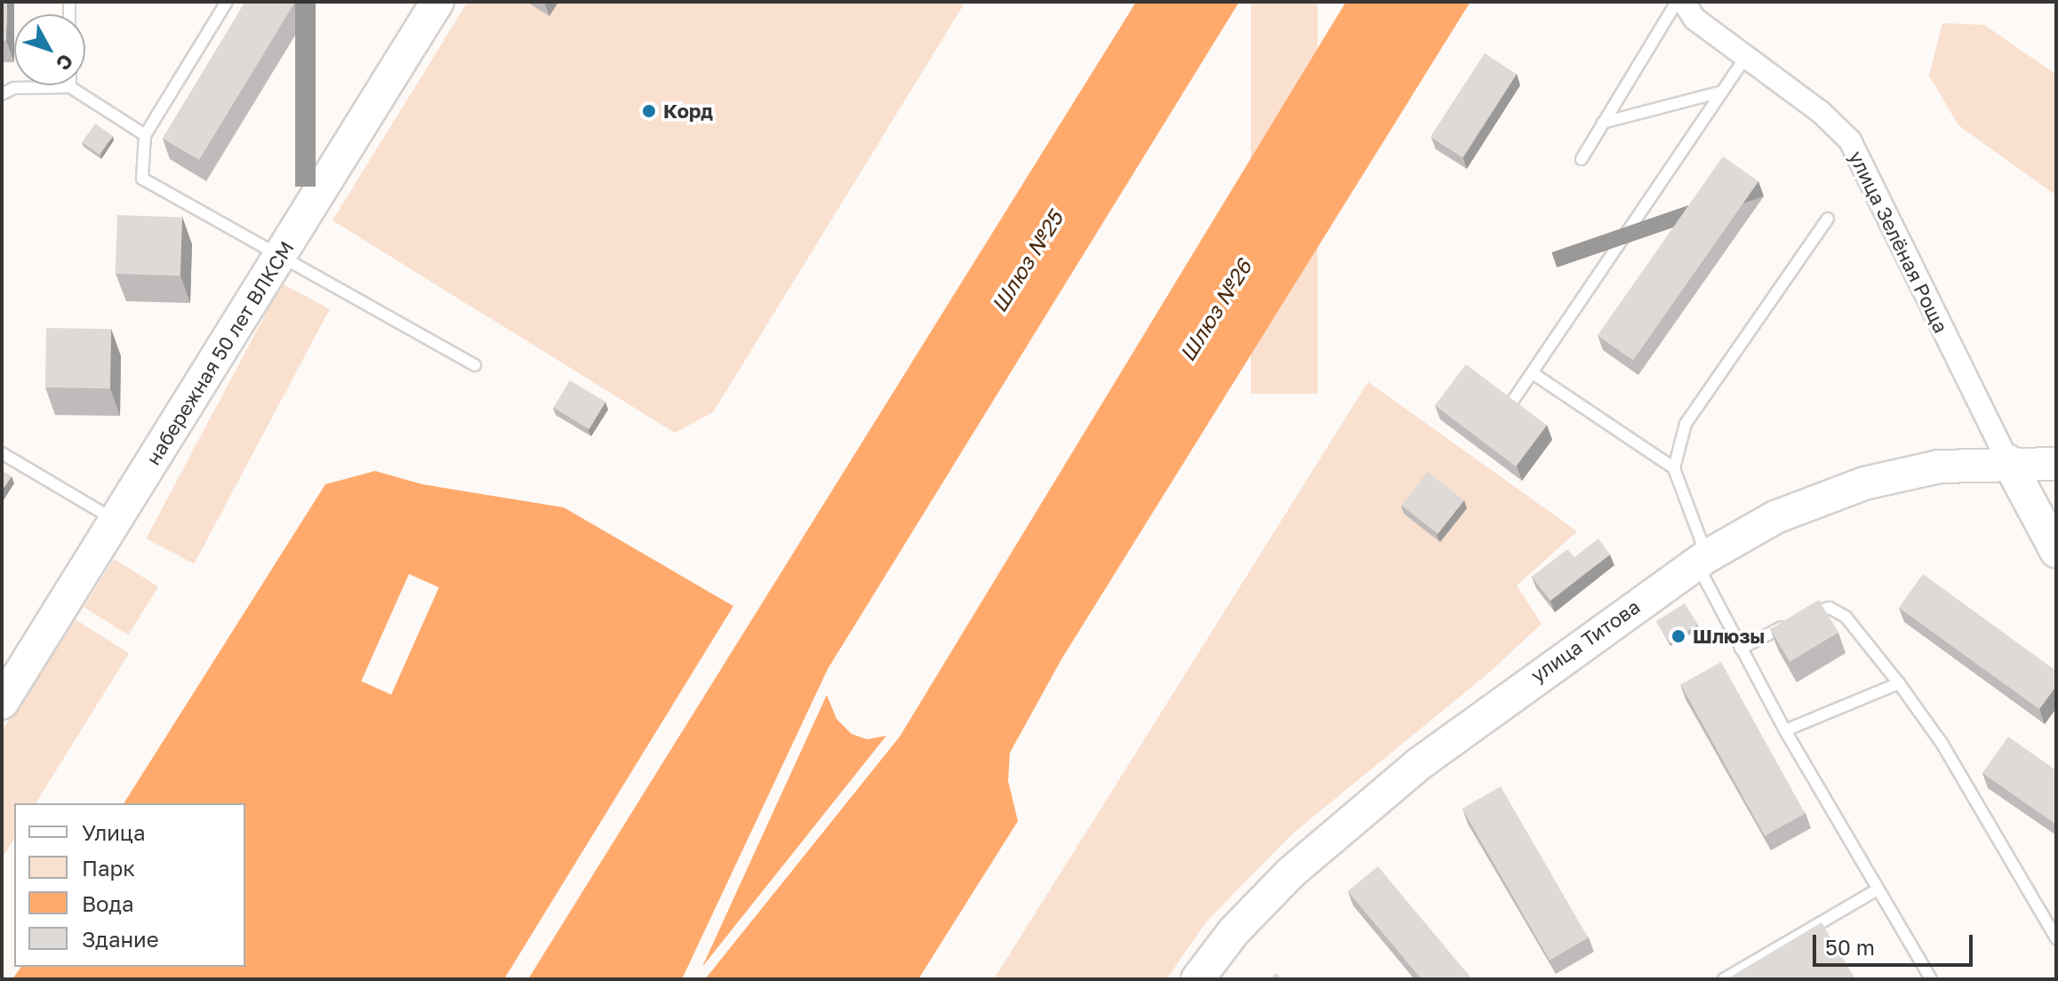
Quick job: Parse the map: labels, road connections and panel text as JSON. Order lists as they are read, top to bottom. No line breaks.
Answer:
{"streets":{"main road":["набережная 50 лет ВЛКСМ","улица Титова"],"street":["улица Зелёная Роща"]},"crossings":[["улица Зелёная Роща","улица Титова"]],"water":["Шлюз №25","Шлюз №26"],"places":["Корд","Шлюзы"],"legend":["Улица","Парк","Вода","Здание"],"scale_bar":"50 m","north":"bottom right"}
